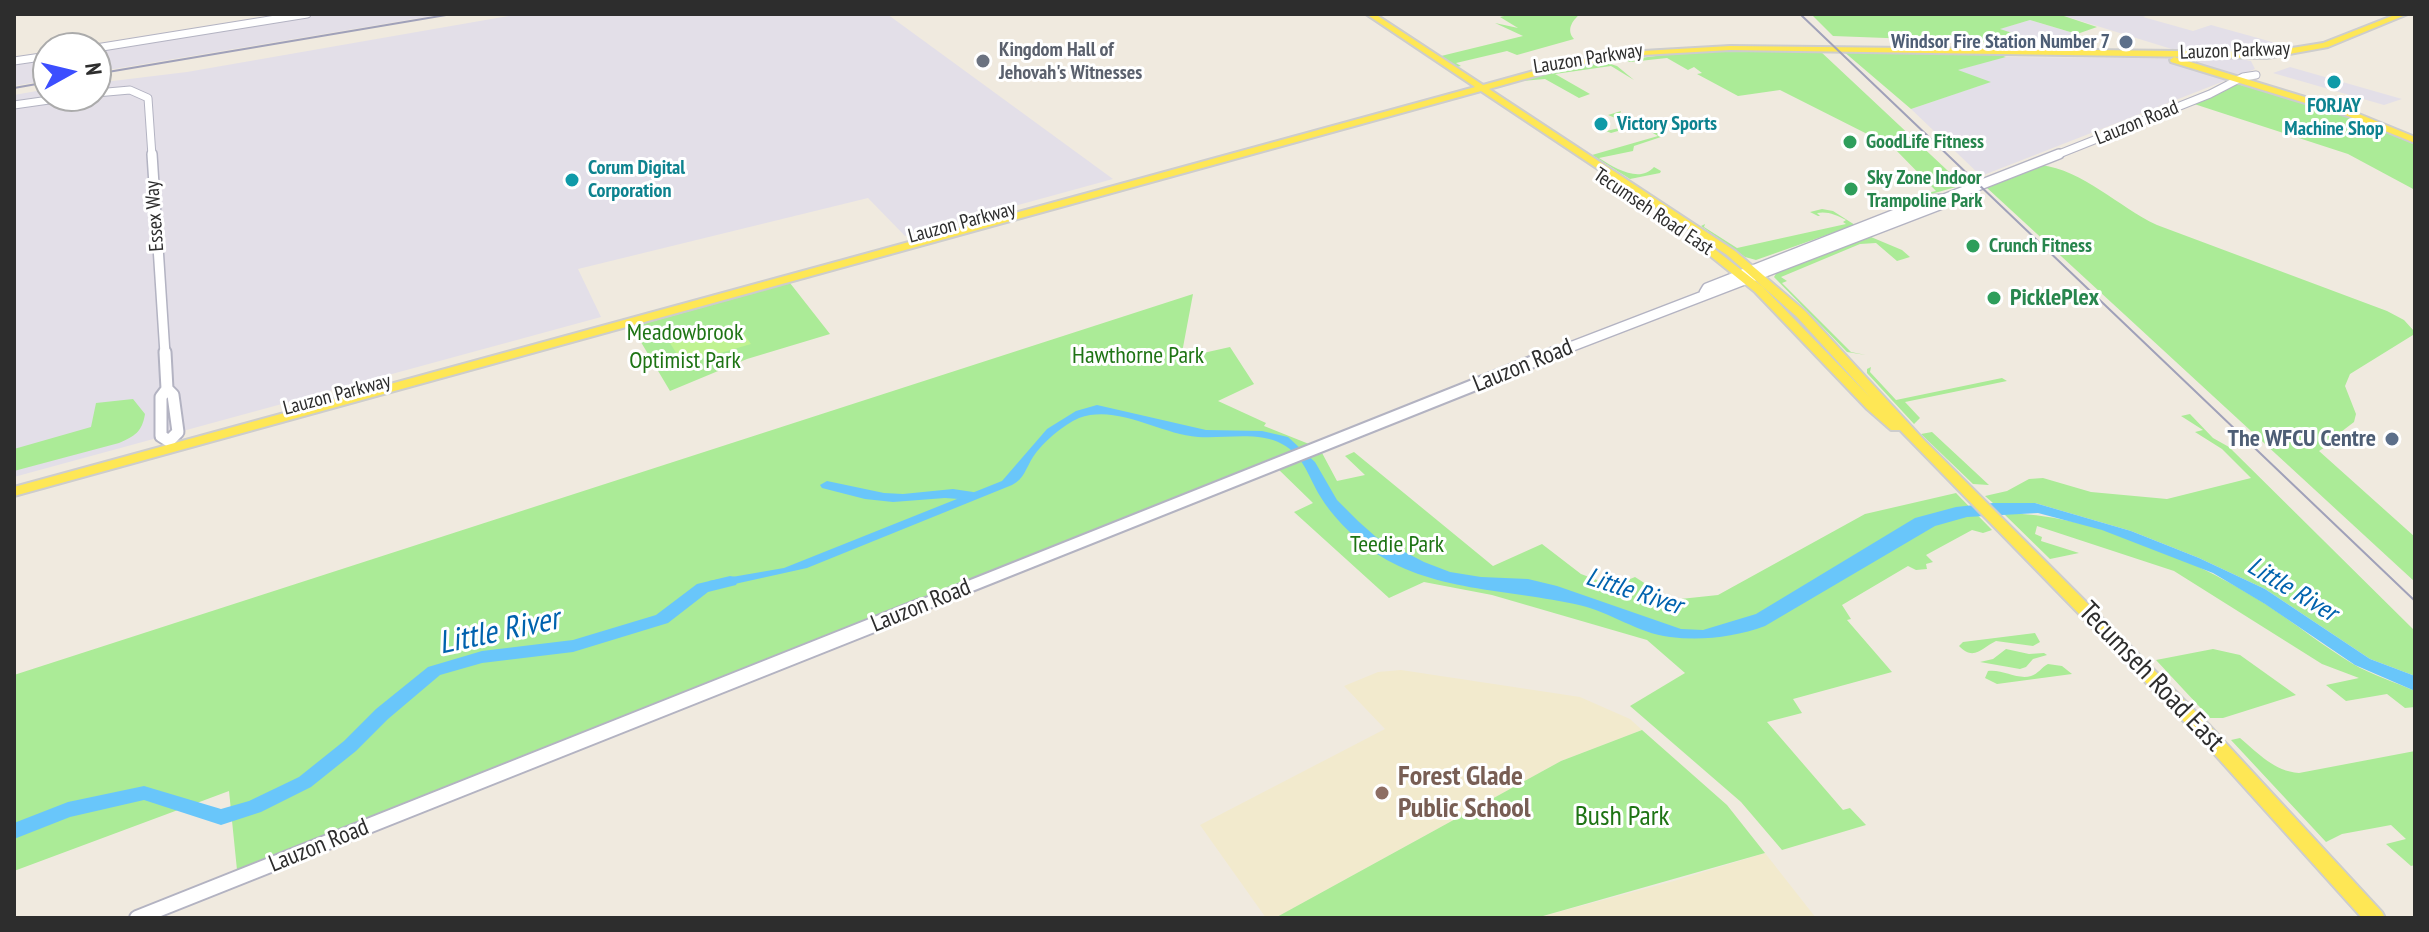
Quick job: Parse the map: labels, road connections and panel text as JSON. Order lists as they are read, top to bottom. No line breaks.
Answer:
{"streets":{"main road":["Lauzon Parkway","Tecumseh Road East"],"street":["Lauzon Road","Essex Way"]},"crossings":[["Lauzon Parkway","Tecumseh Road East"],["Lauzon Parkway","Essex Way"],["Lauzon Road","Tecumseh Road East"]],"water":["Little River"],"parks":["Meadowbrook Optimist Park","Hawthorne Park","Teedie Park","Bush Park"],"places":["Windsor Fire Station Number 7","Kingdom Hall of Jehovah's Witnesses","FORJAY Machine Shop","Victory Sports","GoodLife Fitness","Corum Digital Corporation","Sky Zone Indoor Trampoline Park","Crunch Fitness","PicklePlex","The WFCU Centre","Forest Glade Public School"],"north":"right"}
